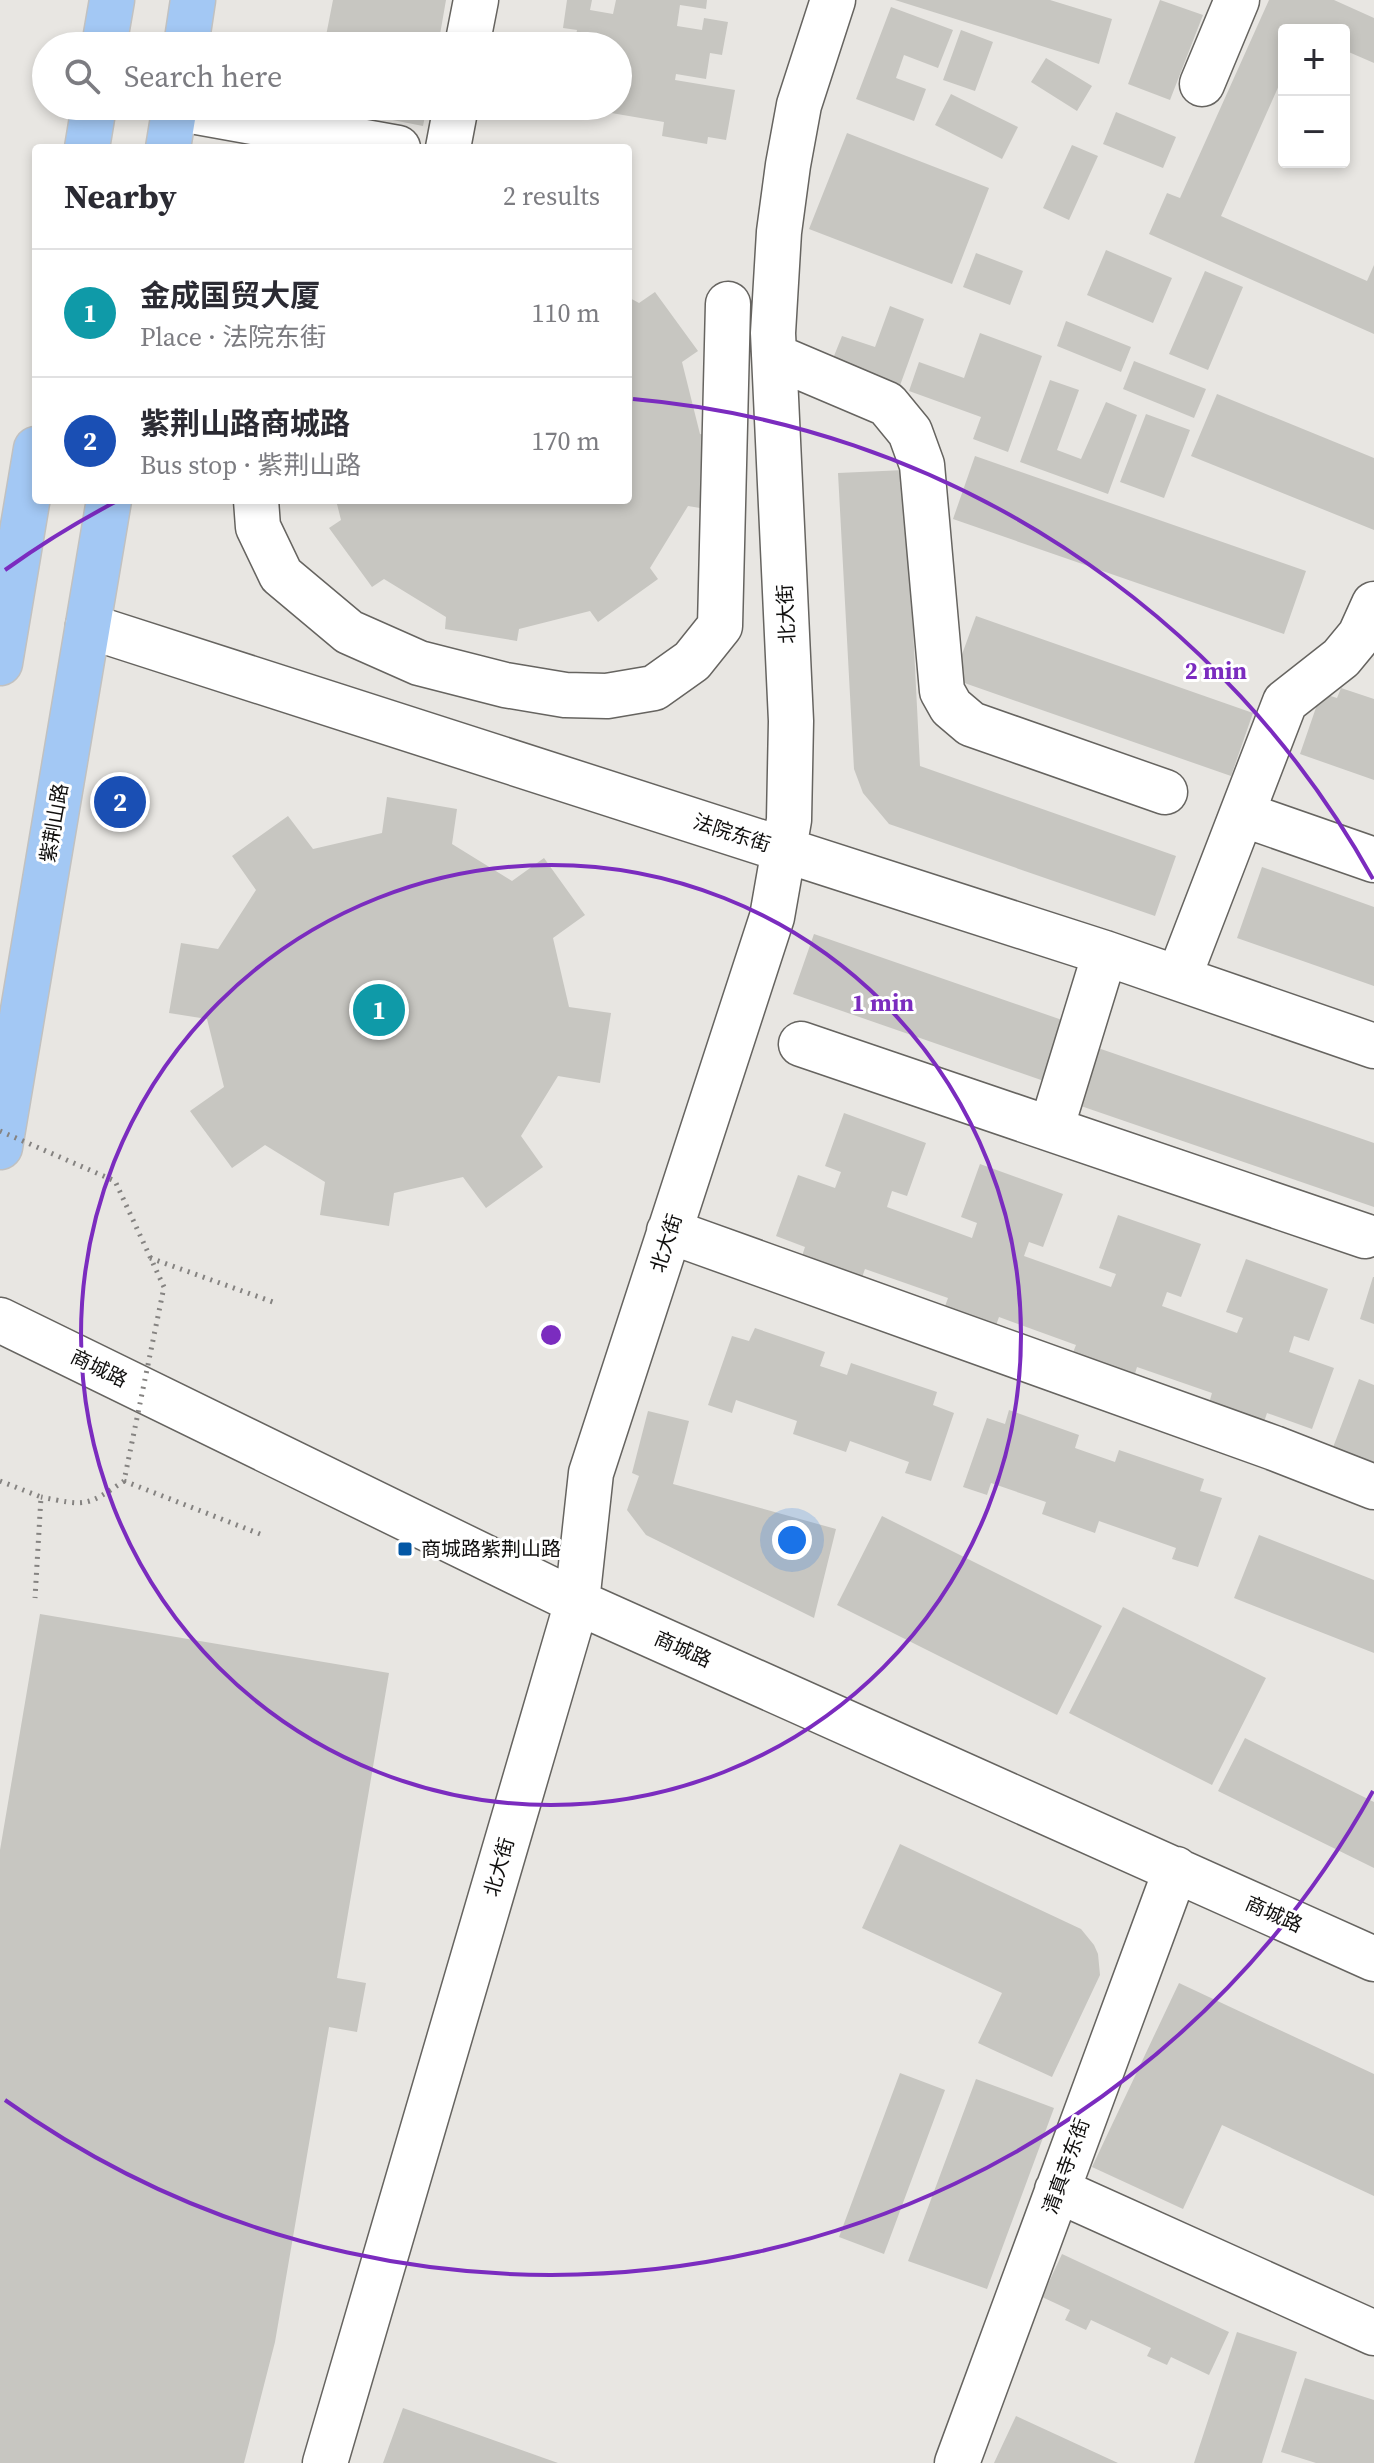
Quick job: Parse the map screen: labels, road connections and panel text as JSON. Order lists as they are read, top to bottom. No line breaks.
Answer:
{"streets":{"main road":["紫荆山路"],"street":["北大街","法院东街","商城路","清真寺东街"]},"crossings":[["北大街","法院东街"],["北大街","商城路"],["紫荆山路","法院东街"],["商城路","清真寺东街"]],"places":{"transit":["商城路紫荆山路"]},"page":{"map_buttons":["+","−"],"search":"Search here","heading":["Nearby","2 results"],"list":[{"mark":"1","name":"金成国贸大厦","note":"Place · 法院东街","value":"110 m"},{"mark":"2","name":"紫荆山路商城路","note":"Bus stop · 紫荆山路","value":"170 m"}],"pins":["2","1"]},"rings":["2 min","1 min"]}
